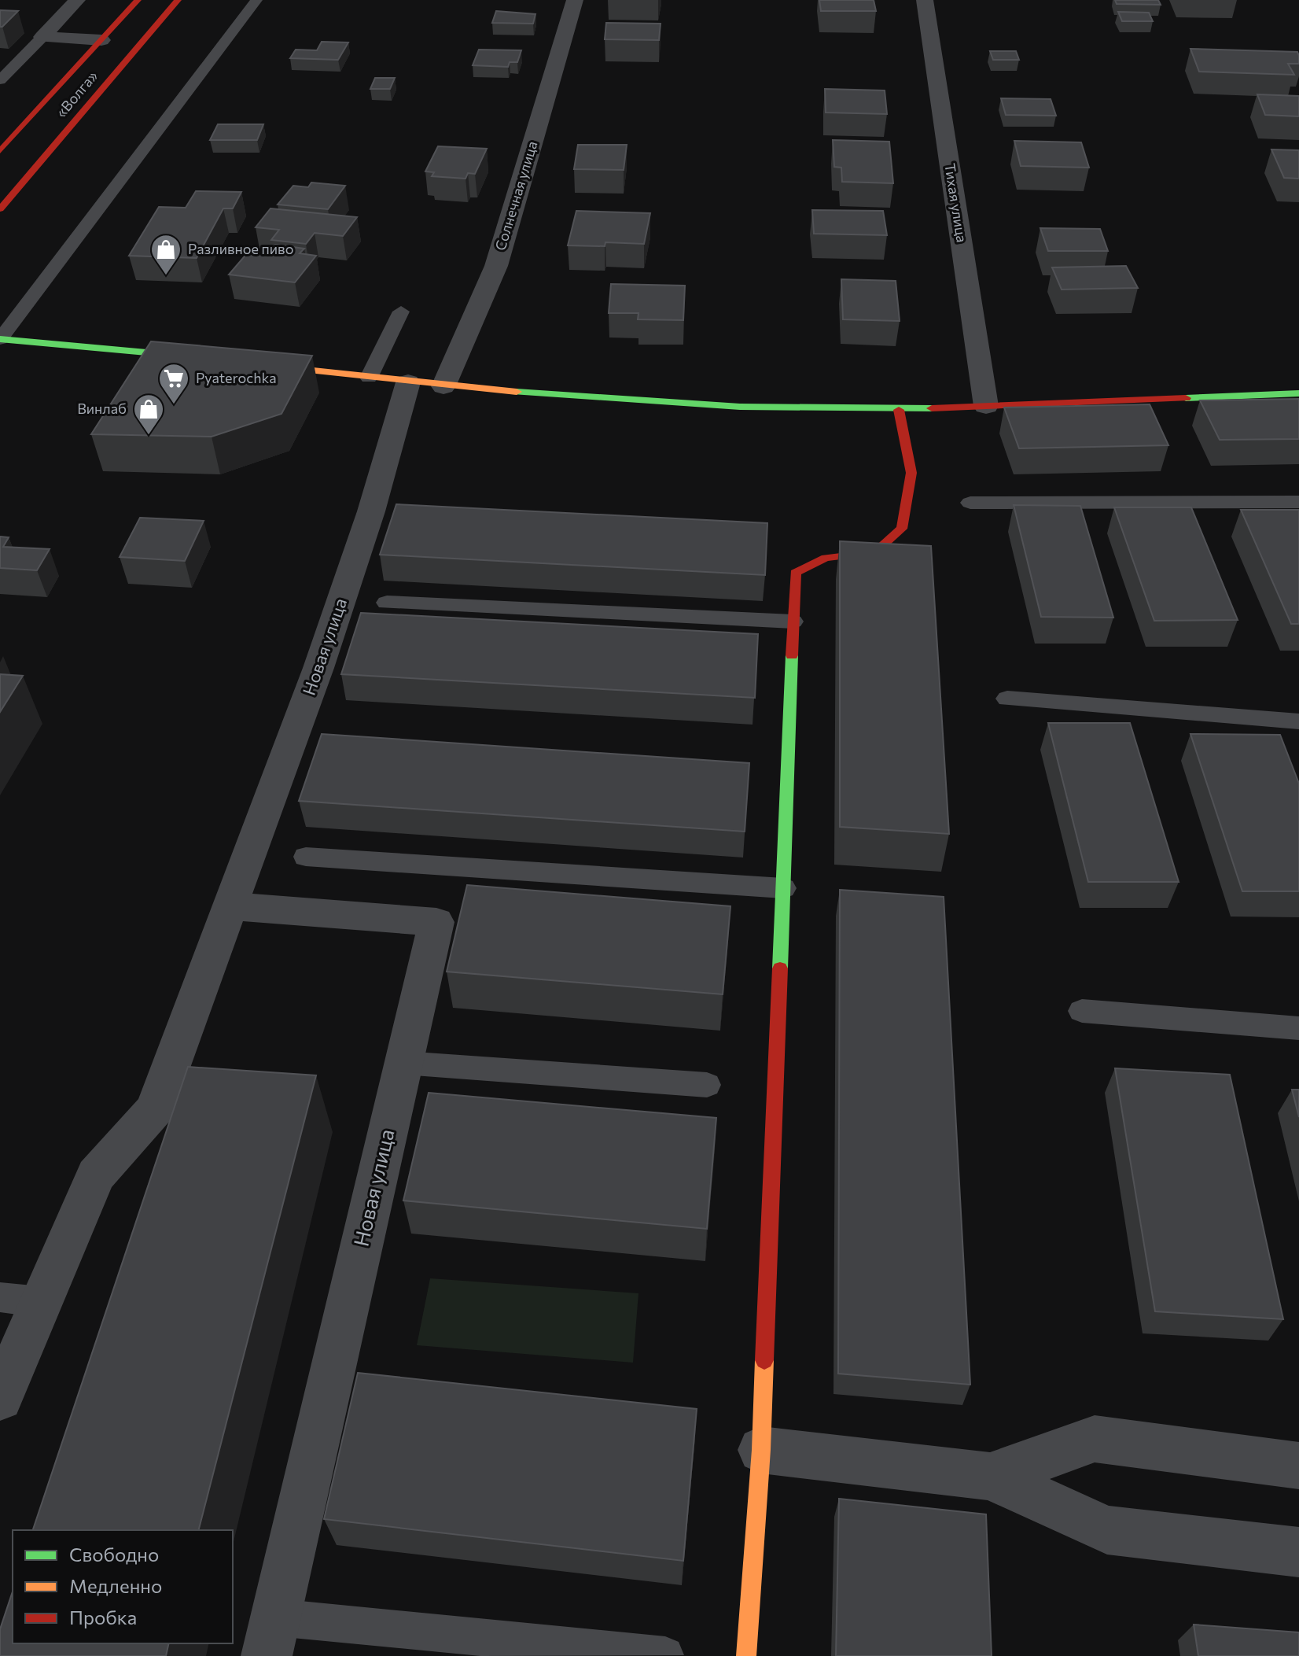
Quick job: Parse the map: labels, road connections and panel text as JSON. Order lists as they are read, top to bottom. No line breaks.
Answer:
{"streets":{"main road":["«Волга»"],"street":["Солнечная улица","Тихая улица","Новая улица"]},"places":{"shop":["Разливное пиво","Винлаб"],"supermarket":["Pyaterochka"]},"legend":["Свободно","Медленно","Пробка"]}
